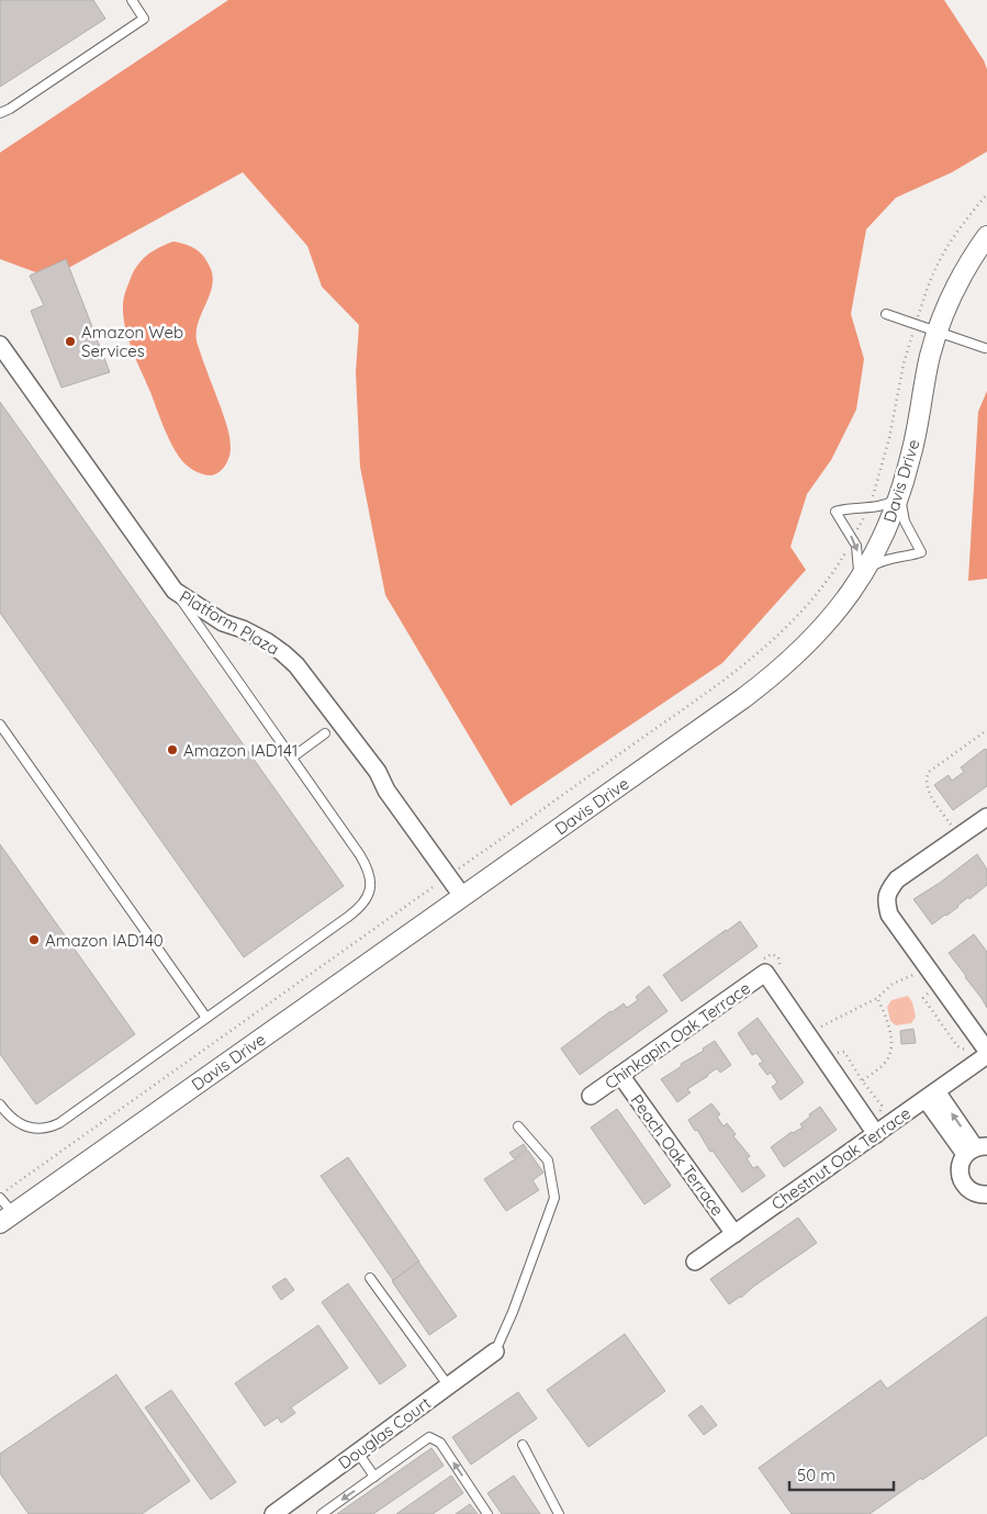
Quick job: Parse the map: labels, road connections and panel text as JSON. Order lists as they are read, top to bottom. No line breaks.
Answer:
{"streets":{"street":["Davis Drive","Platform Plaza","Chinkapin Oak Terrace","Peach Oak Terrace","Chestnut Oak Terrace","Douglas Court"]},"crossings":[["Davis Drive","Platform Plaza"],["Chinkapin Oak Terrace","Peach Oak Terrace"],["Chinkapin Oak Terrace","Chestnut Oak Terrace"],["Peach Oak Terrace","Chestnut Oak Terrace"]],"places":["Amazon Web Services","Amazon IAD141","Amazon IAD140"],"scale_bar":"50 m"}
